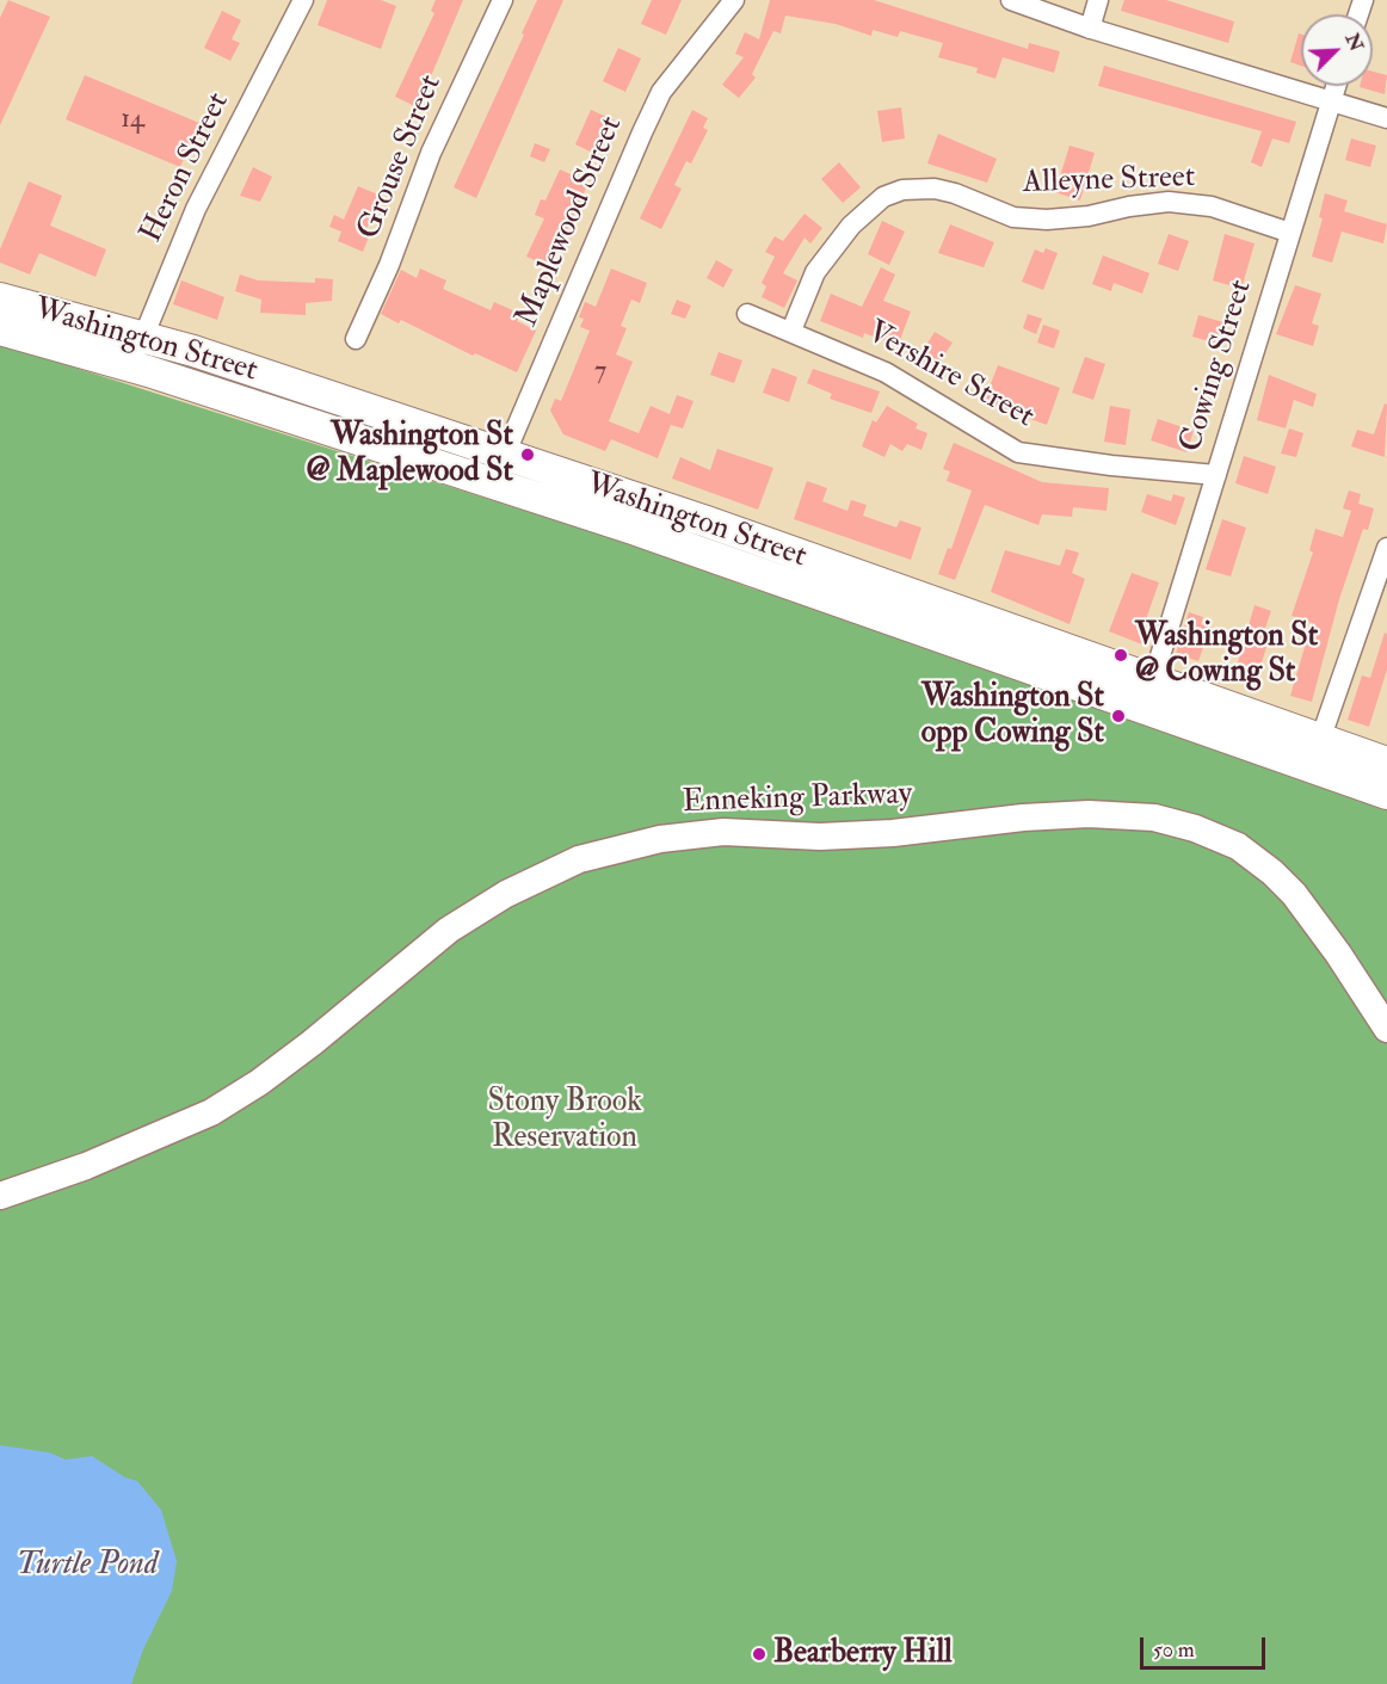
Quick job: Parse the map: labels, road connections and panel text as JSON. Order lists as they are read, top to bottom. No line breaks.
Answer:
{"streets":{"main road":["Washington Street","Enneking Parkway"],"street":["Grouse Street","Heron Street","Alleyne Street","Maplewood Street","Cowing Street","Vershire Street"]},"crossings":[["Heron Street","Washington Street"],["Alleyne Street","Cowing Street"],["Alleyne Street","Vershire Street"],["Maplewood Street","Washington Street"],["Washington Street","Cowing Street"],["Cowing Street","Vershire Street"]],"water":["Turtle Pond"],"parks":["Stony Brook Reservation"],"places":["Washington St @ Maplewood St","Washington St @ Cowing St","Washington St opp Cowing St","Bearberry Hill"],"house_numbers":["14","7"],"scale_bar":"50 m","north":"top right"}
